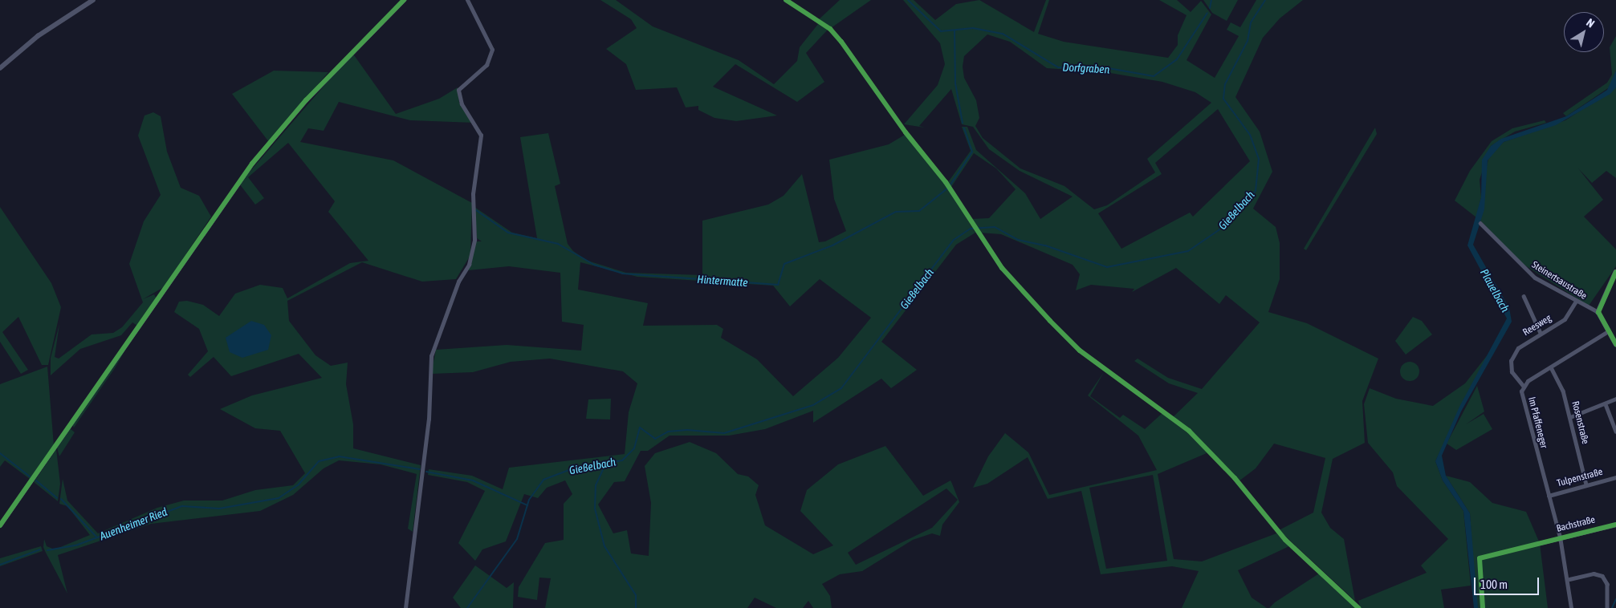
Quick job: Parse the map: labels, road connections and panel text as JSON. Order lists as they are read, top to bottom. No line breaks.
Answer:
{"streets":{"street":["Steinertsaustraße","Reesweg","Im Pfaffeneger","Rosenstraße","Tulpenstraße","Bachstraße"]},"crossings":[["Steinertsaustraße","Reesweg"],["Reesweg","Im Pfaffeneger"],["Im Pfaffeneger","Rosenstraße"],["Im Pfaffeneger","Tulpenstraße"],["Im Pfaffeneger","Bachstraße"],["Rosenstraße","Tulpenstraße"]],"water":["Dorfgraben","Gießelbach","Hintermatte","Plauelbach","Auenheimer Ried"],"scale_bar":"100 m","north":"top right"}
